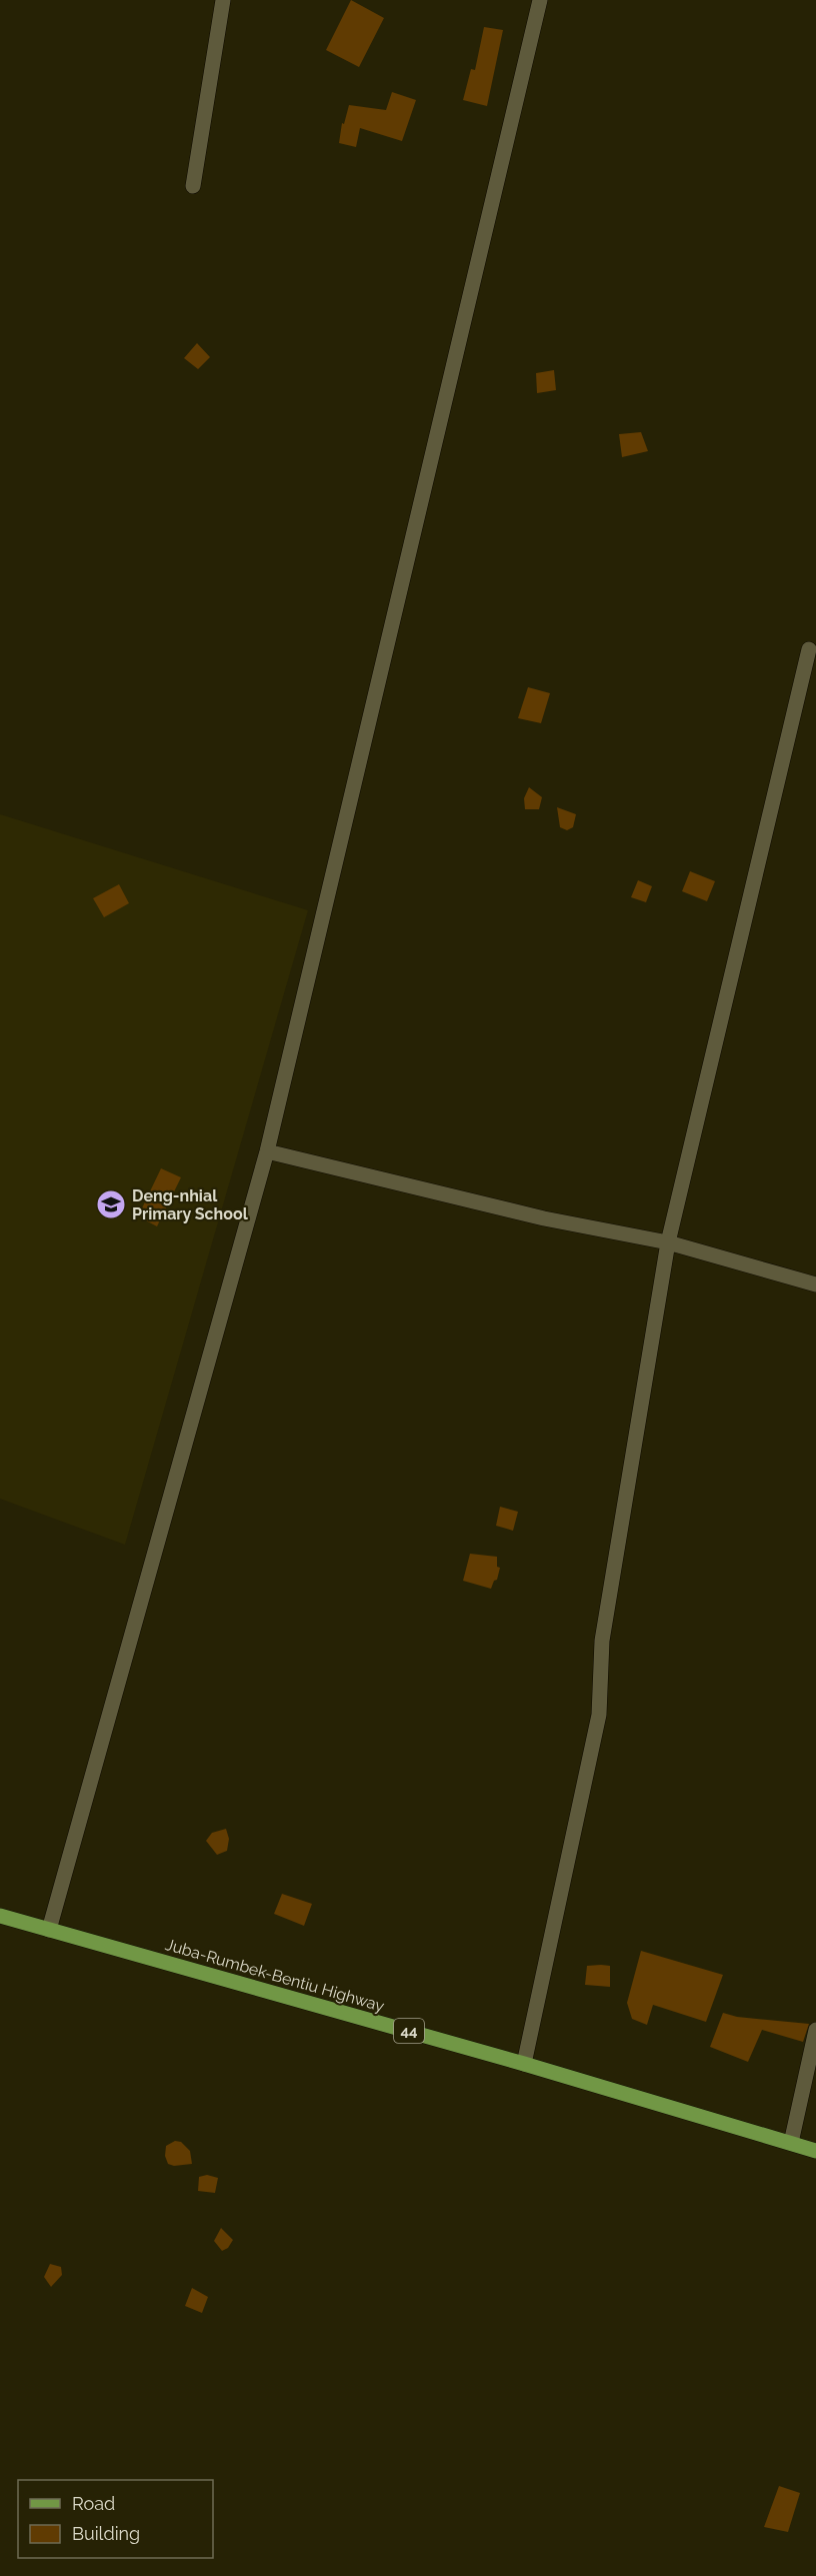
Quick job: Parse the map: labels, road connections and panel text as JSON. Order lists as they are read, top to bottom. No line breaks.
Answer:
{"streets":{"main road":["Juba-Rumbek-Bentiu Highway","44"]},"places":{"school or university":["Deng-nhial Primary School"]},"legend":["Road","Building"]}
